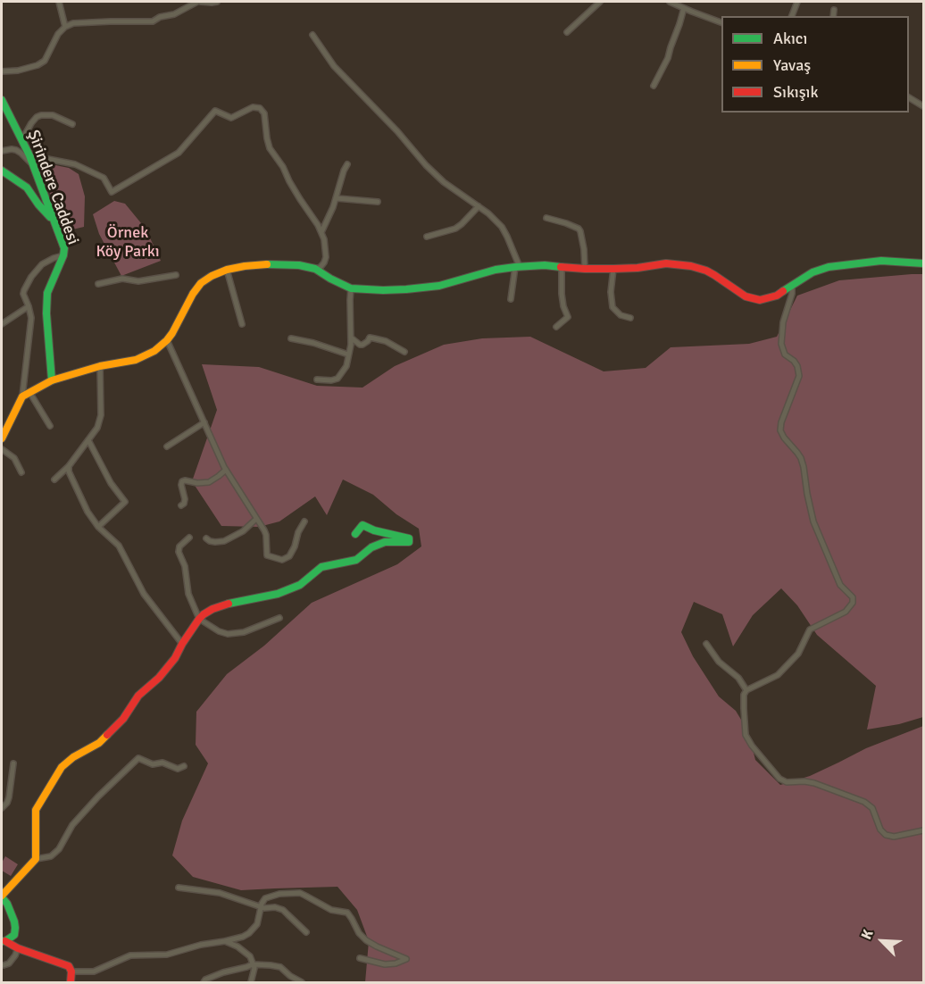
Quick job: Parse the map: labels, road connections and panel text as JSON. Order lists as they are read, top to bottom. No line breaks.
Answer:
{"streets":{"street":["Şirindere Caddesi"]},"parks":["Örnek Köy Parkı"],"legend":["Akıcı","Yavaş","Sıkışık"],"north":"top left"}
